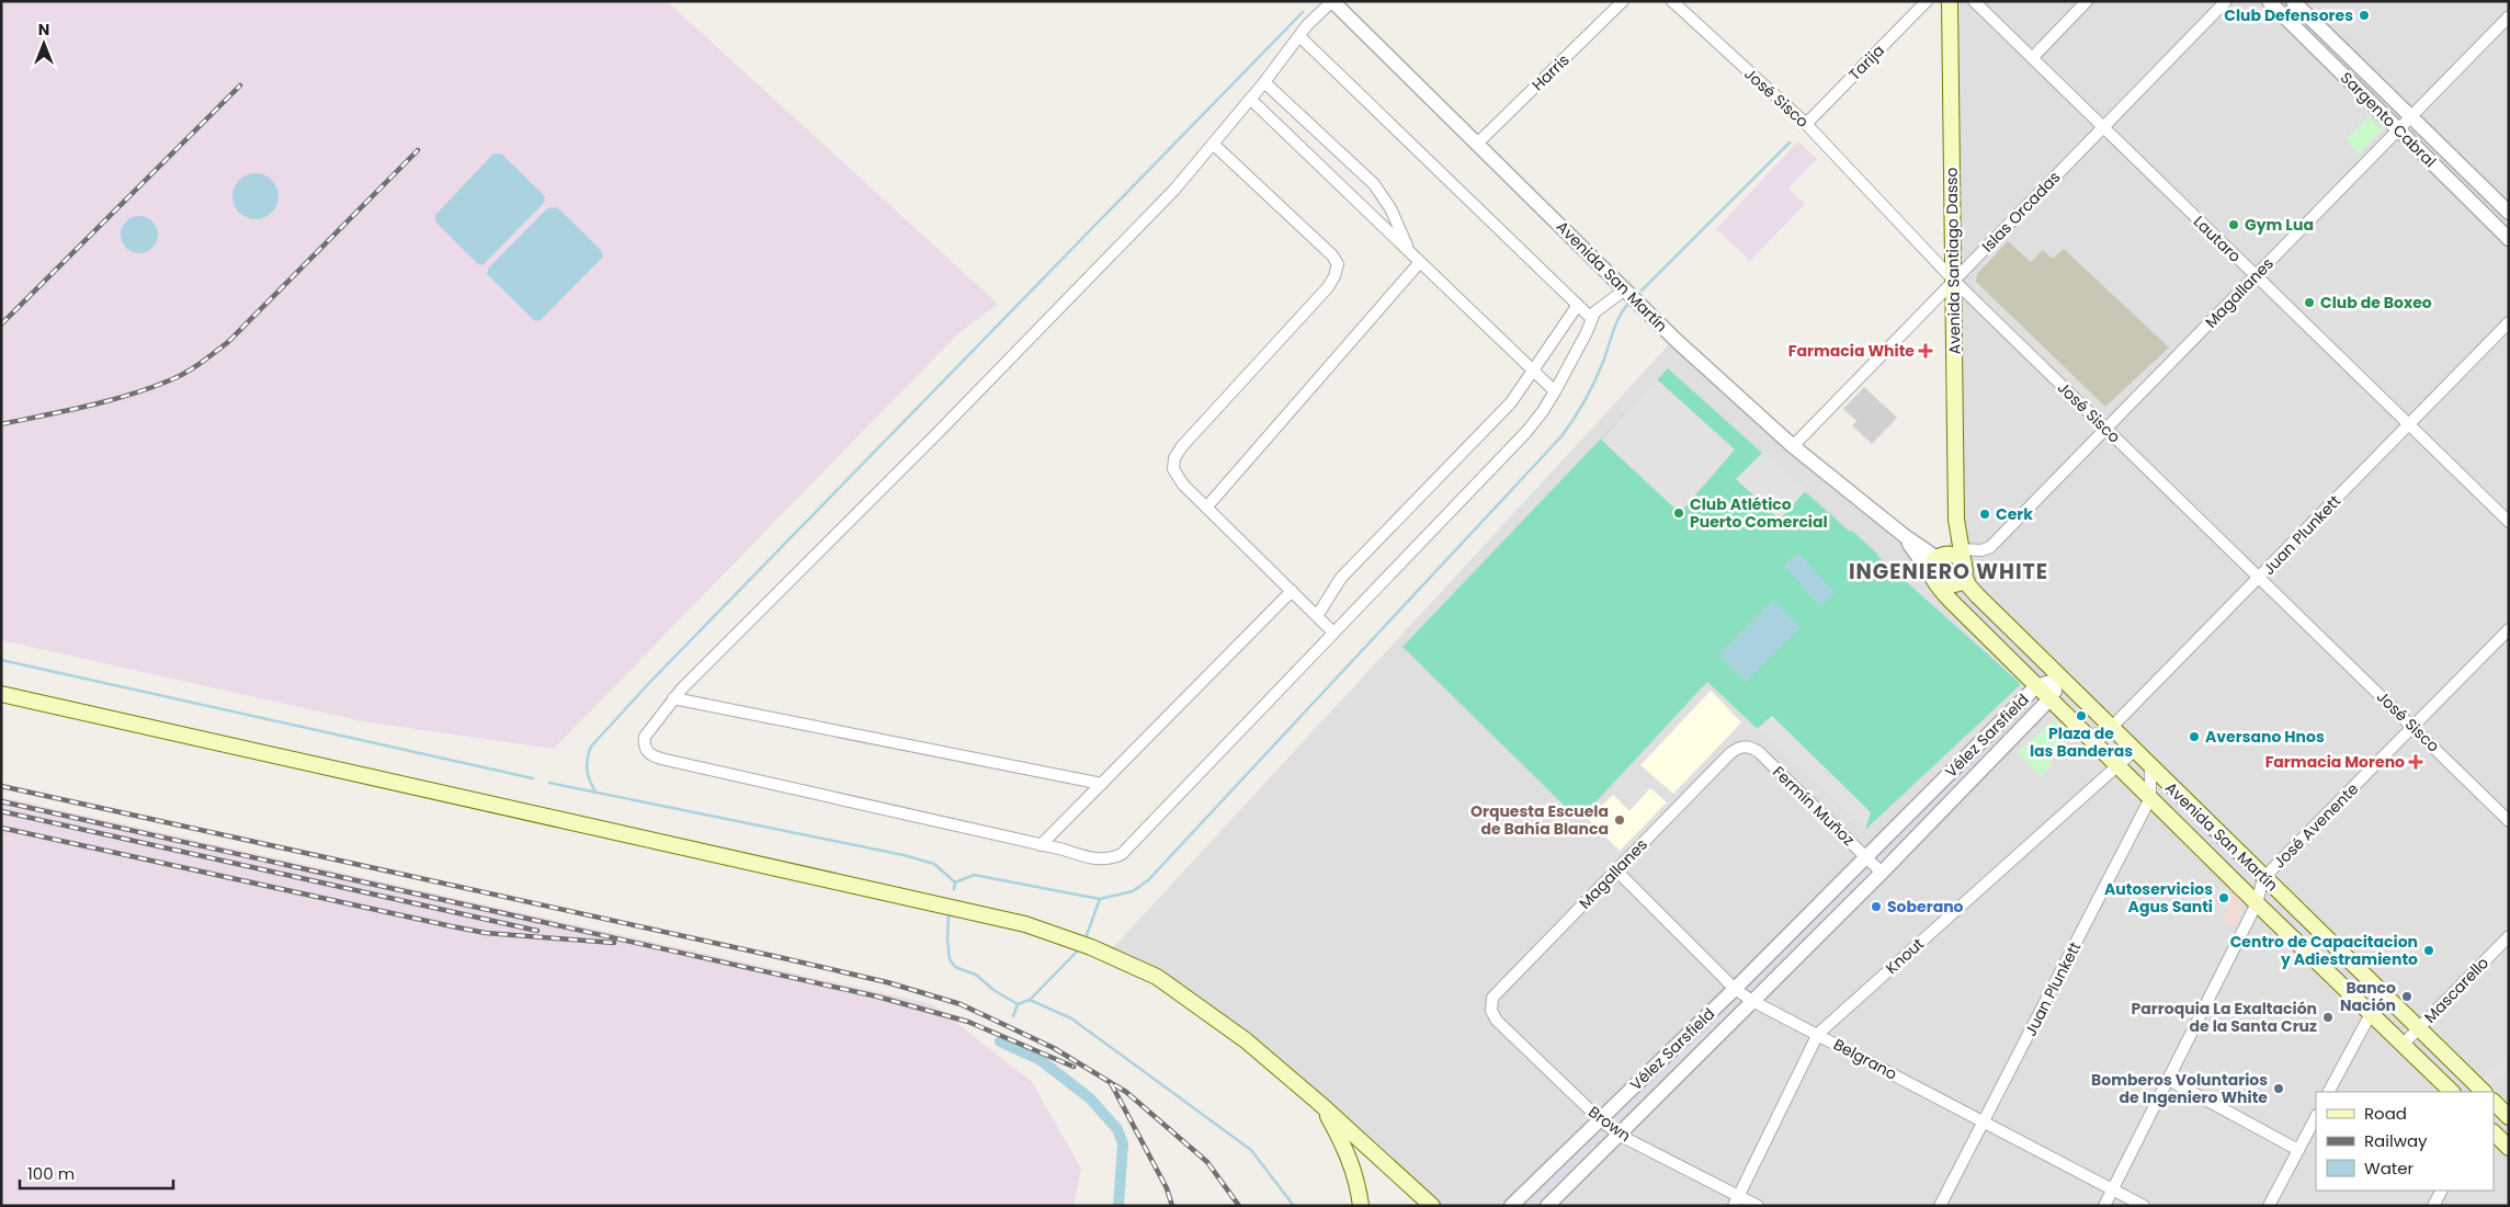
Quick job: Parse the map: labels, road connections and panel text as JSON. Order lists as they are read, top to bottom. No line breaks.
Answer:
{"streets":{"main road":["Avenida Santiago Dasso","Avenida San Martín"],"street":["Tarija","Harris","José Sisco","Sargento Cabral","Islas Orcadas","Lautaro","Magallanes","Juan Plunkett","Vélez Sarsfield","Fermín Muñoz","José Avenente","Knout","Mascarello","Belgrano","Brown"]},"crossings":[["Tarija","José Sisco"],["Harris","Avenida San Martín"],["José Sisco","Islas Orcadas"],["José Sisco","Avenida Santiago Dasso"],["José Sisco","Magallanes"],["José Sisco","Juan Plunkett"],["José Sisco","José Avenente"],["Sargento Cabral","Magallanes"],["Islas Orcadas","Lautaro"],["Islas Orcadas","Avenida Santiago Dasso"],["Islas Orcadas","Avenida San Martín"],["Lautaro","Magallanes"],["Lautaro","Juan Plunkett"],["Avenida Santiago Dasso","Avenida San Martín"],["Avenida Santiago Dasso","Magallanes"],["Avenida San Martín","Juan Plunkett"],["Avenida San Martín","Vélez Sarsfield"],["Avenida San Martín","José Avenente"],["Avenida San Martín","Knout"],["Avenida San Martín","Mascarello"],["Magallanes","Fermín Muñoz"],["Magallanes","Belgrano"],["Magallanes","Brown"],["Juan Plunkett","Belgrano"],["Vélez Sarsfield","Fermín Muñoz"],["Vélez Sarsfield","Belgrano"],["Vélez Sarsfield","Brown"],["José Avenente","Belgrano"],["Knout","Belgrano"],["Knout","Brown"]],"districts":["INGENIERO WHITE"],"places":{"other":["Club Defensores","Gym Lua","Club de Boxeo","Club Atlético Puerto Comercial","Cerk","Plaza de las Banderas","Aversano Hnos","Orquesta Escuela de Bahía Blanca","Autoservicios Agus Santi","Soberano","Centro de Capacitacion y Adiestramiento","Banco Nación","Parroquia La Exaltación de la Santa Cruz","Bomberos Voluntarios de Ingeniero White"],"health":["Farmacia White","Farmacia Moreno"]},"legend":["Road","Railway","Water"],"scale_bar":"100 m","north":"top"}
